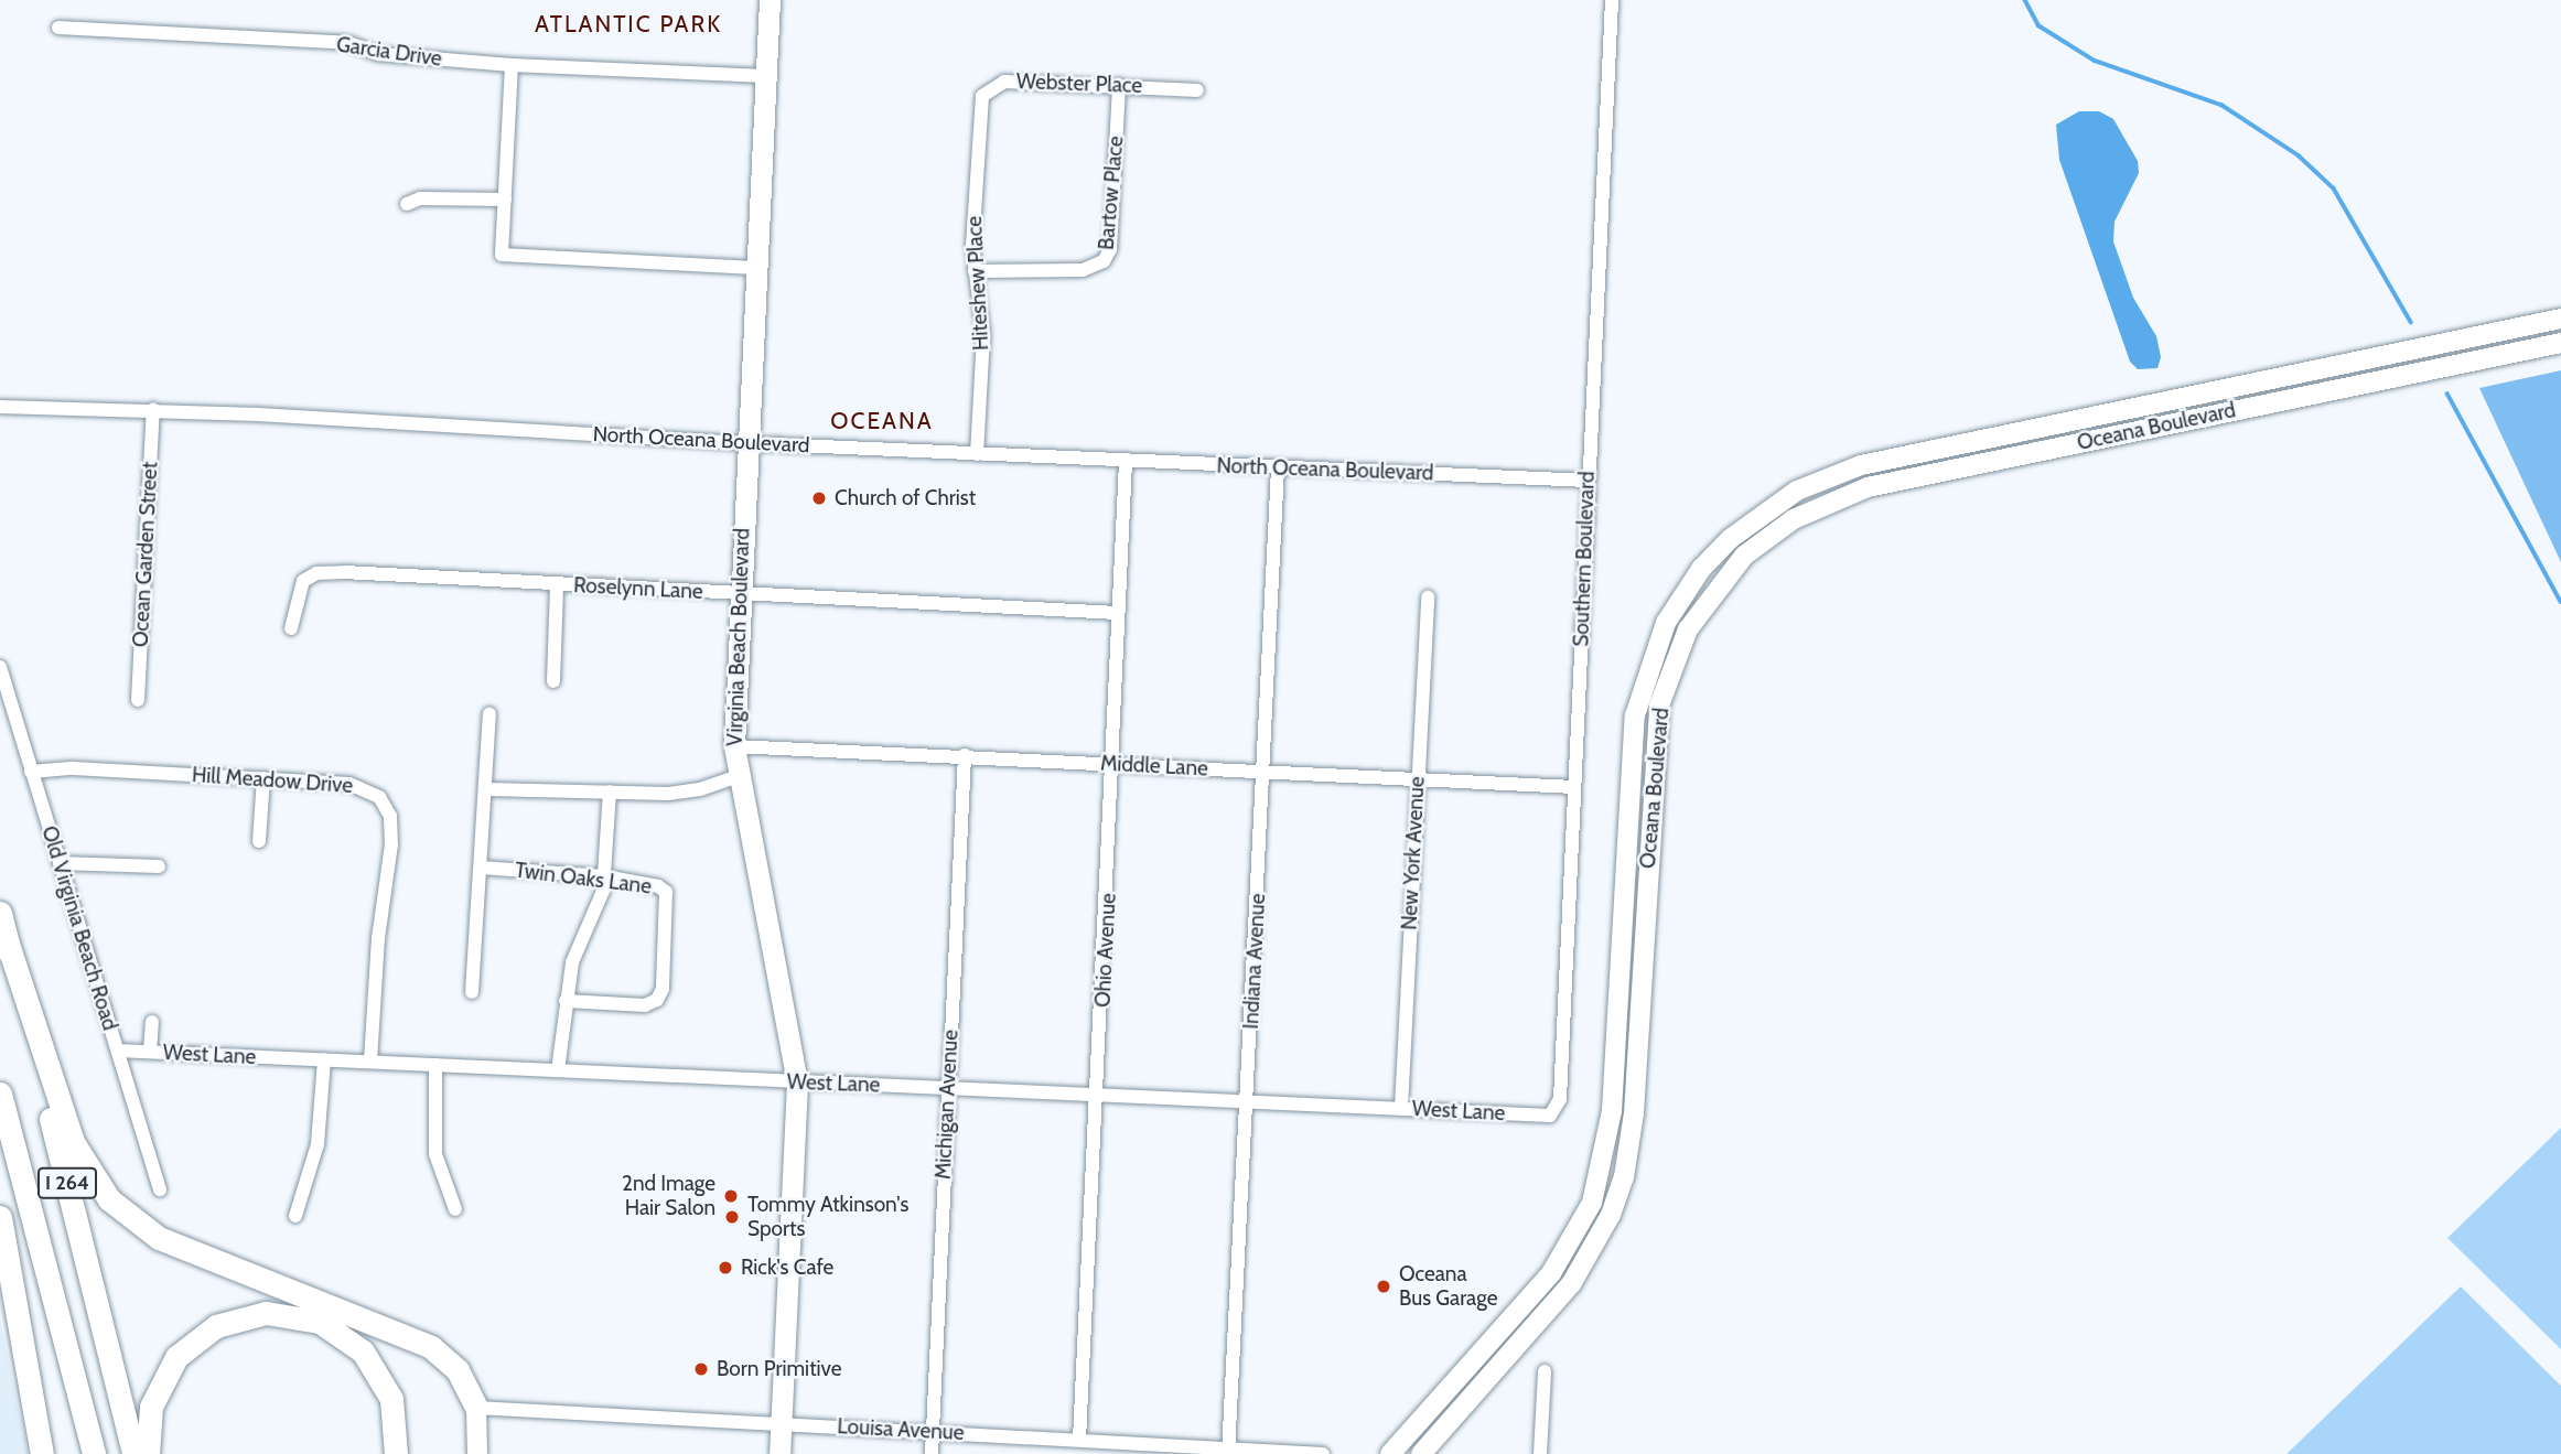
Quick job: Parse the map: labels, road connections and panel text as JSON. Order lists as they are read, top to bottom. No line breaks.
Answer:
{"streets":{"highway":["I 264"],"main road":["Oceana Boulevard","Virginia Beach Boulevard"],"street":["Garcia Drive","Webster Place","Bartow Place","Hiteshew Place","North Oceana Boulevard","Ocean Garden Street","Southern Boulevard","Roselynn Lane","Middle Lane","Hill Meadow Drive","New York Avenue","Twin Oaks Lane","Old Virginia Beach Road","Ohio Avenue","Indiana Avenue","West Lane","Michigan Avenue","Louisa Avenue"]},"crossings":[["Garcia Drive","Virginia Beach Boulevard"],["Webster Place","Bartow Place"],["Webster Place","Hiteshew Place"],["Bartow Place","Hiteshew Place"],["Hiteshew Place","North Oceana Boulevard"],["North Oceana Boulevard","Ocean Garden Street"],["North Oceana Boulevard","Southern Boulevard"],["North Oceana Boulevard","Virginia Beach Boulevard"],["North Oceana Boulevard","Ohio Avenue"],["North Oceana Boulevard","Indiana Avenue"],["Southern Boulevard","Middle Lane"],["Southern Boulevard","West Lane"],["Roselynn Lane","Virginia Beach Boulevard"],["Roselynn Lane","Ohio Avenue"],["Virginia Beach Boulevard","Middle Lane"],["Virginia Beach Boulevard","West Lane"],["Virginia Beach Boulevard","Louisa Avenue"],["Middle Lane","New York Avenue"],["Middle Lane","Ohio Avenue"],["Middle Lane","Indiana Avenue"],["Middle Lane","Michigan Avenue"],["Hill Meadow Drive","Old Virginia Beach Road"],["Hill Meadow Drive","West Lane"],["New York Avenue","West Lane"],["Old Virginia Beach Road","West Lane"],["Ohio Avenue","West Lane"],["Ohio Avenue","Louisa Avenue"],["Indiana Avenue","West Lane"],["Indiana Avenue","Louisa Avenue"],["West Lane","Michigan Avenue"],["Michigan Avenue","Louisa Avenue"]],"districts":["ATLANTIC PARK","OCEANA"],"places":["Church of Christ","2nd Image Hair Salon","Tommy Atkinson's Sports","Rick's Cafe","Oceana Bus Garage","Born Primitive"]}
